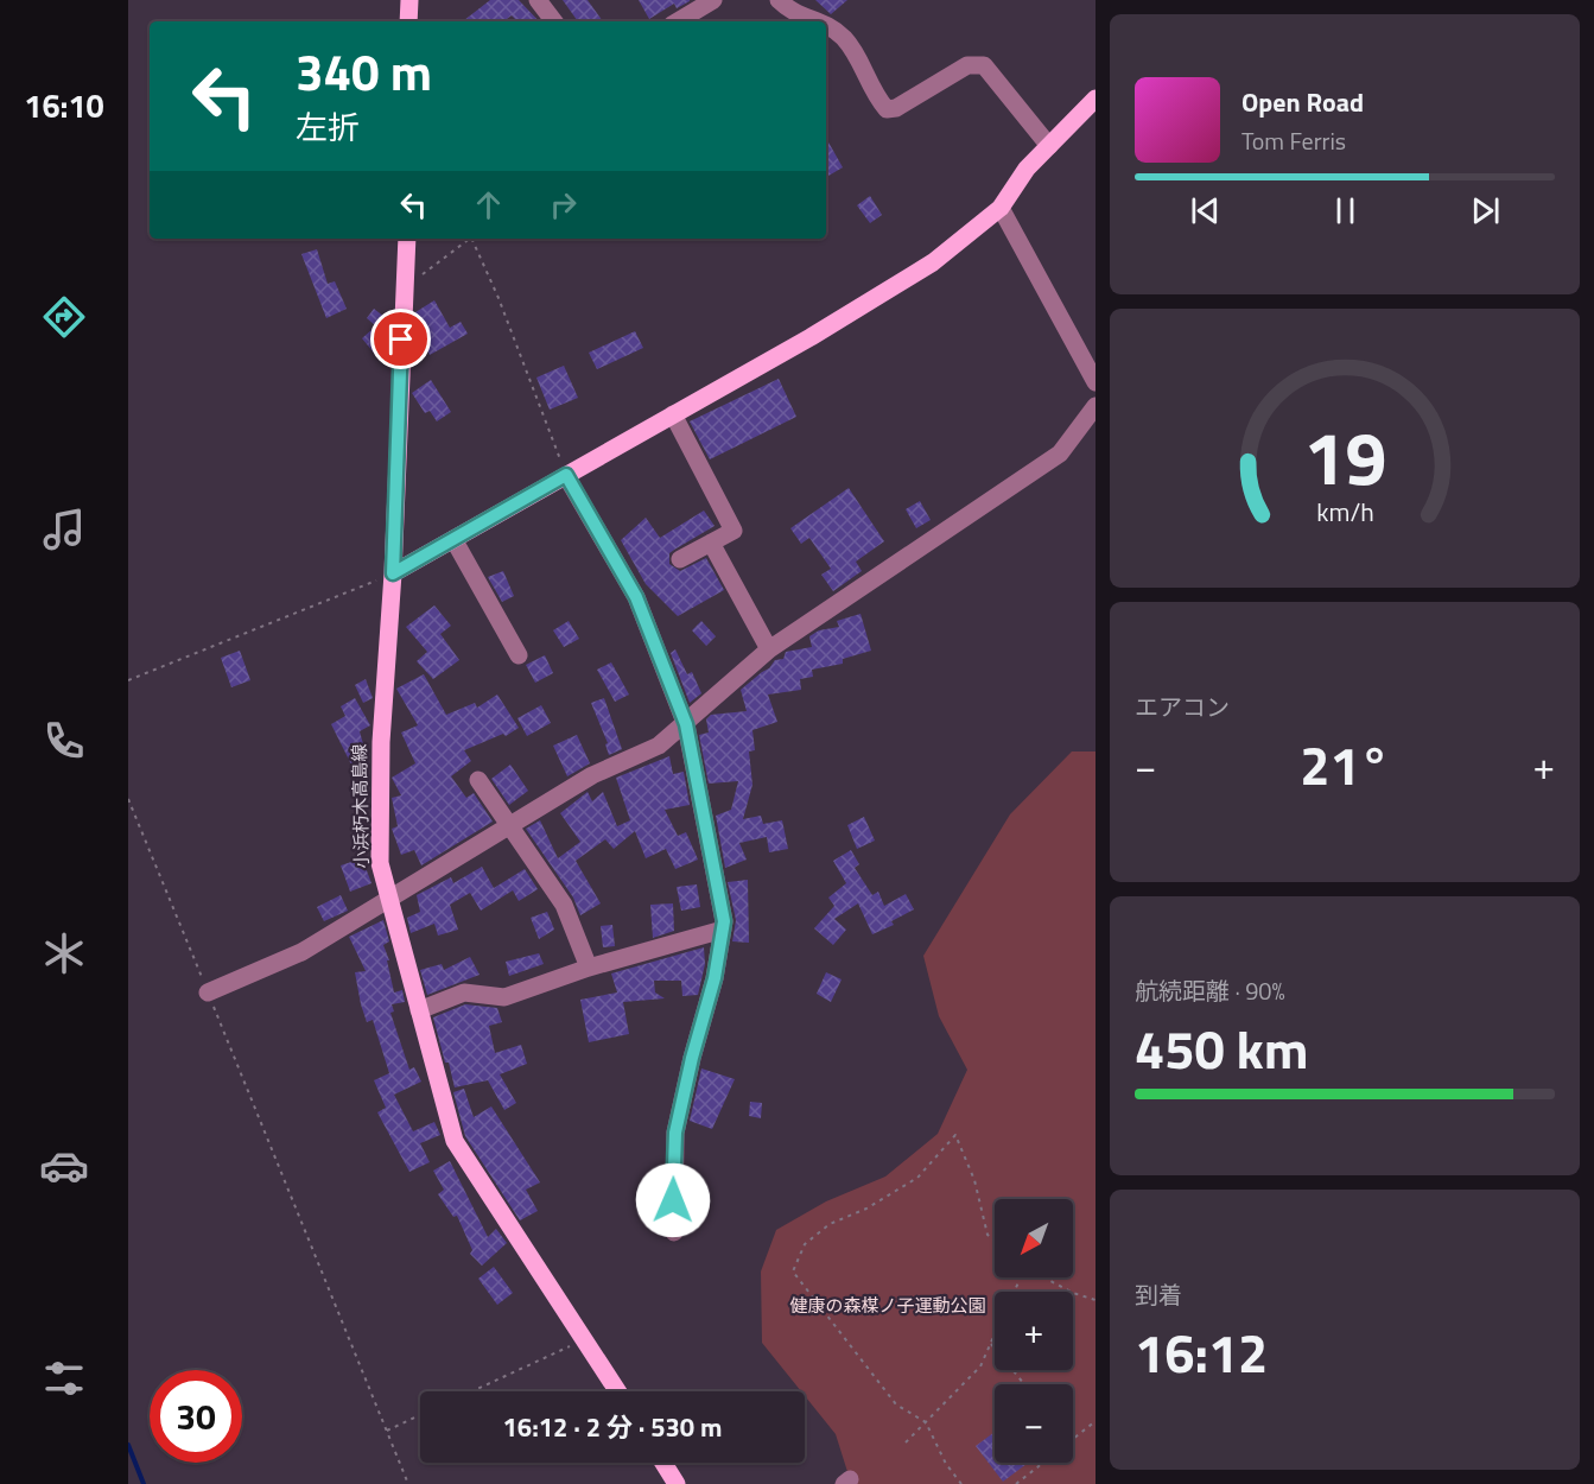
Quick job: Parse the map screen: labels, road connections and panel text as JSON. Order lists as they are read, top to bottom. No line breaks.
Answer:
{"streets":{"main road":["小浜朽木高島線"]},"parks":["健康の森楳ノ子運動公園"],"north":"bottom left","page":{"tabs":"16:10","turn":["340 m","左折"],"song":["Open Road","Tom Ferris"],"tile":["エアコン",["航続距離 · 90%","450 km"],["到着","16:12"]],"heat":["−","21°","+"],"map_buttons":["+","−"],"limit":"30","trip":"16:12 · 2 分 · 530 m","gauge":["19","km/h"]}}
